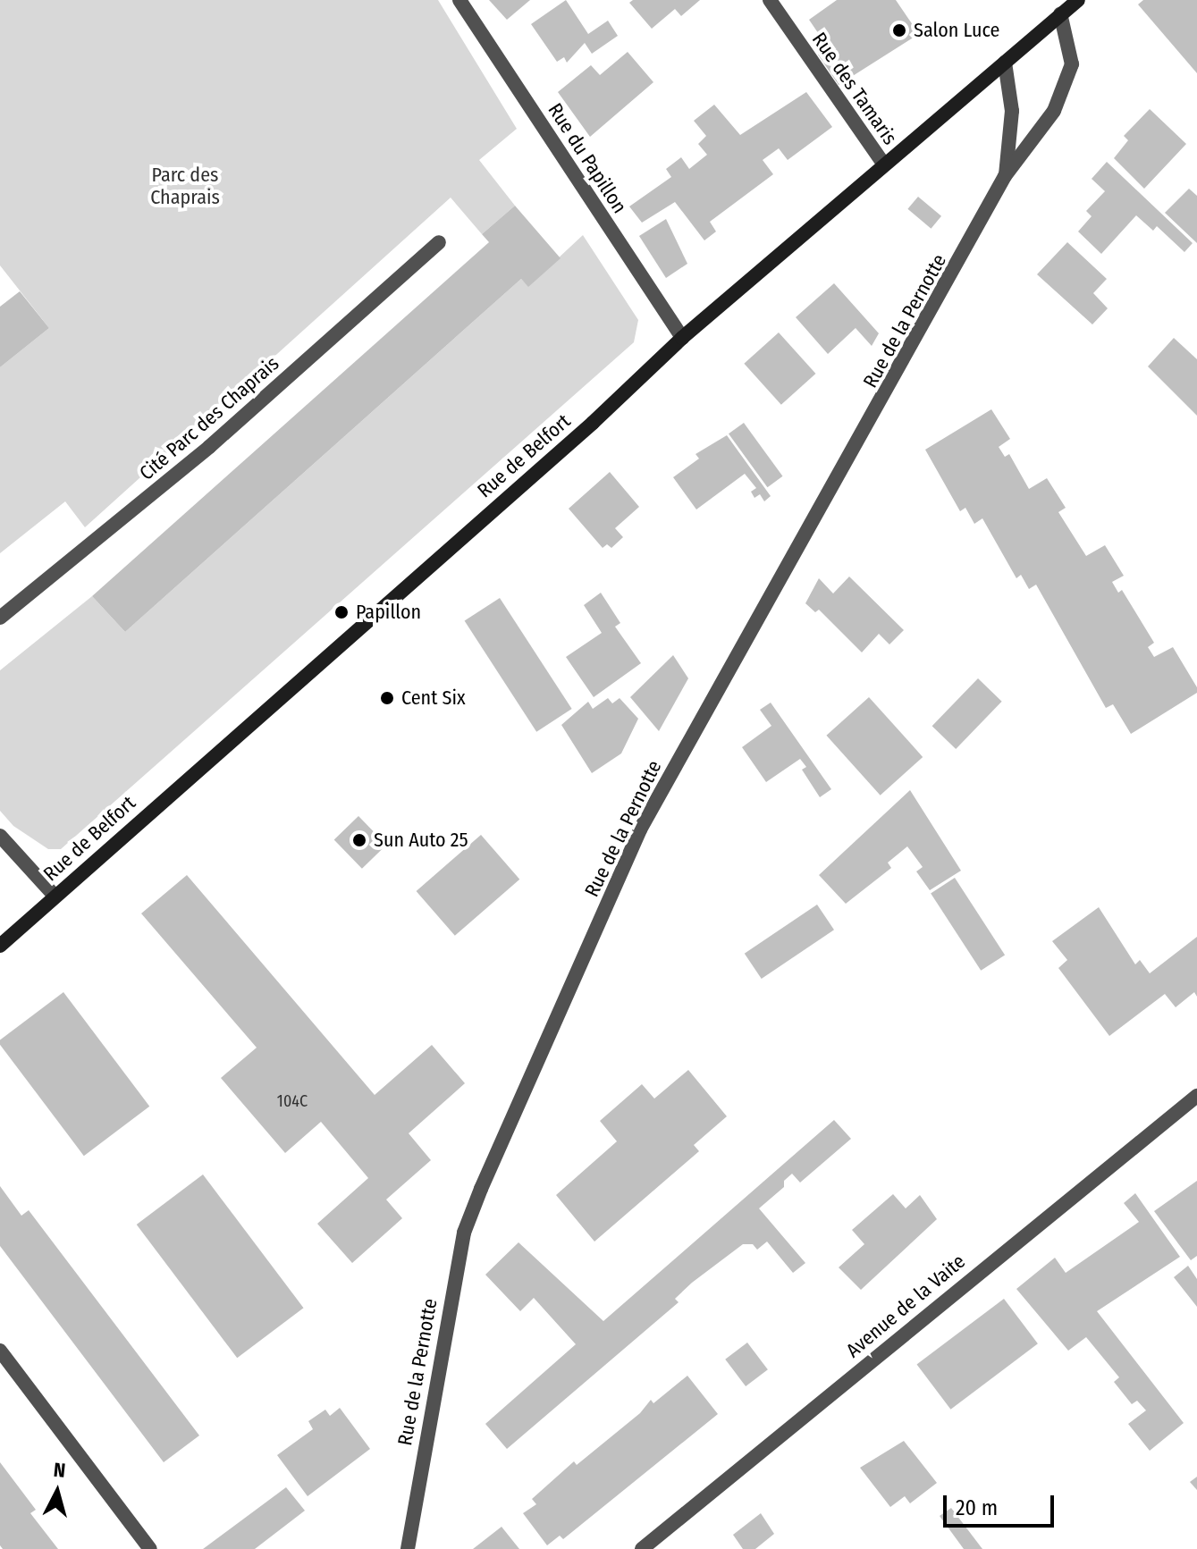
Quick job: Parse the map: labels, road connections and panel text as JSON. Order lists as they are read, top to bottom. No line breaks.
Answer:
{"streets":{"main road":["Rue de Belfort"],"street":["Rue des Tamaris","Rue du Papillon","Rue de la Pernotte","Cité Parc des Chaprais","Avenue de la Vaite"]},"crossings":[["Rue des Tamaris","Rue de Belfort"],["Rue du Papillon","Rue de Belfort"],["Rue de la Pernotte","Rue de Belfort"]],"parks":["Parc des Chaprais"],"places":["Salon Luce","Papillon","Cent Six","Sun Auto 25"],"house_numbers":["104C"],"scale_bar":"20 m","north":"top"}
